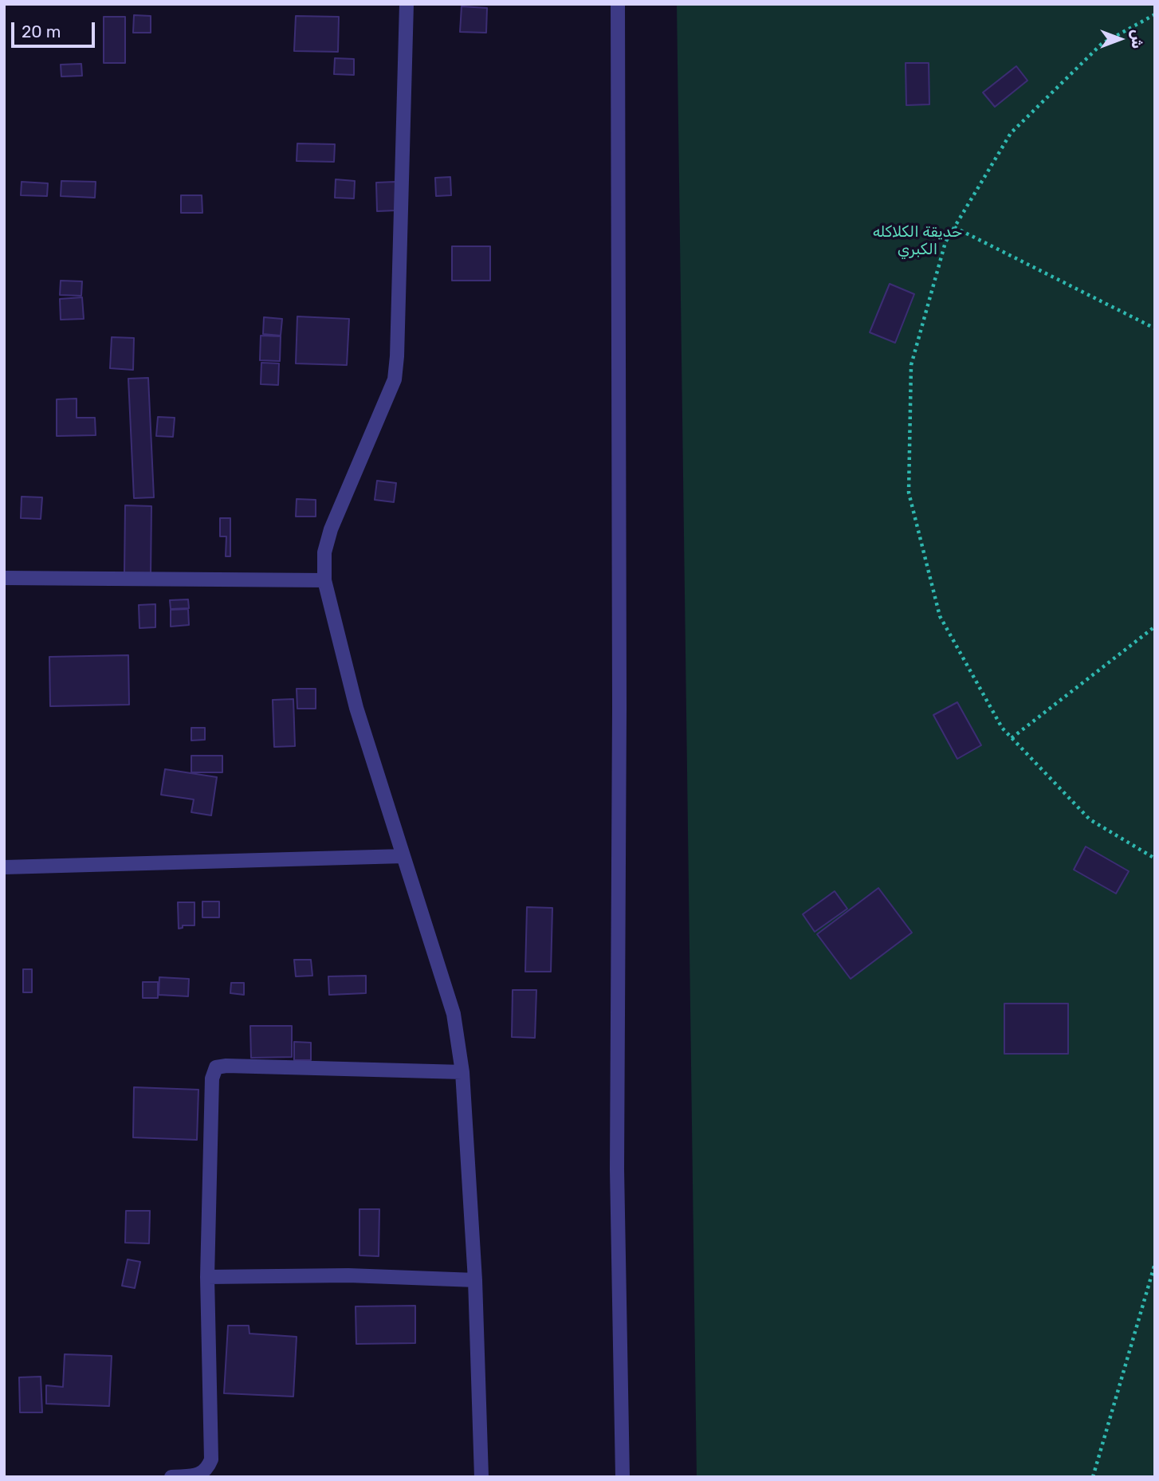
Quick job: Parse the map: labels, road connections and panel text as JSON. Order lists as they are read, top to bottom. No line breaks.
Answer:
{"parks":["حديقة الكلاكله الكبري"],"scale_bar":"20 m","north":"right"}
